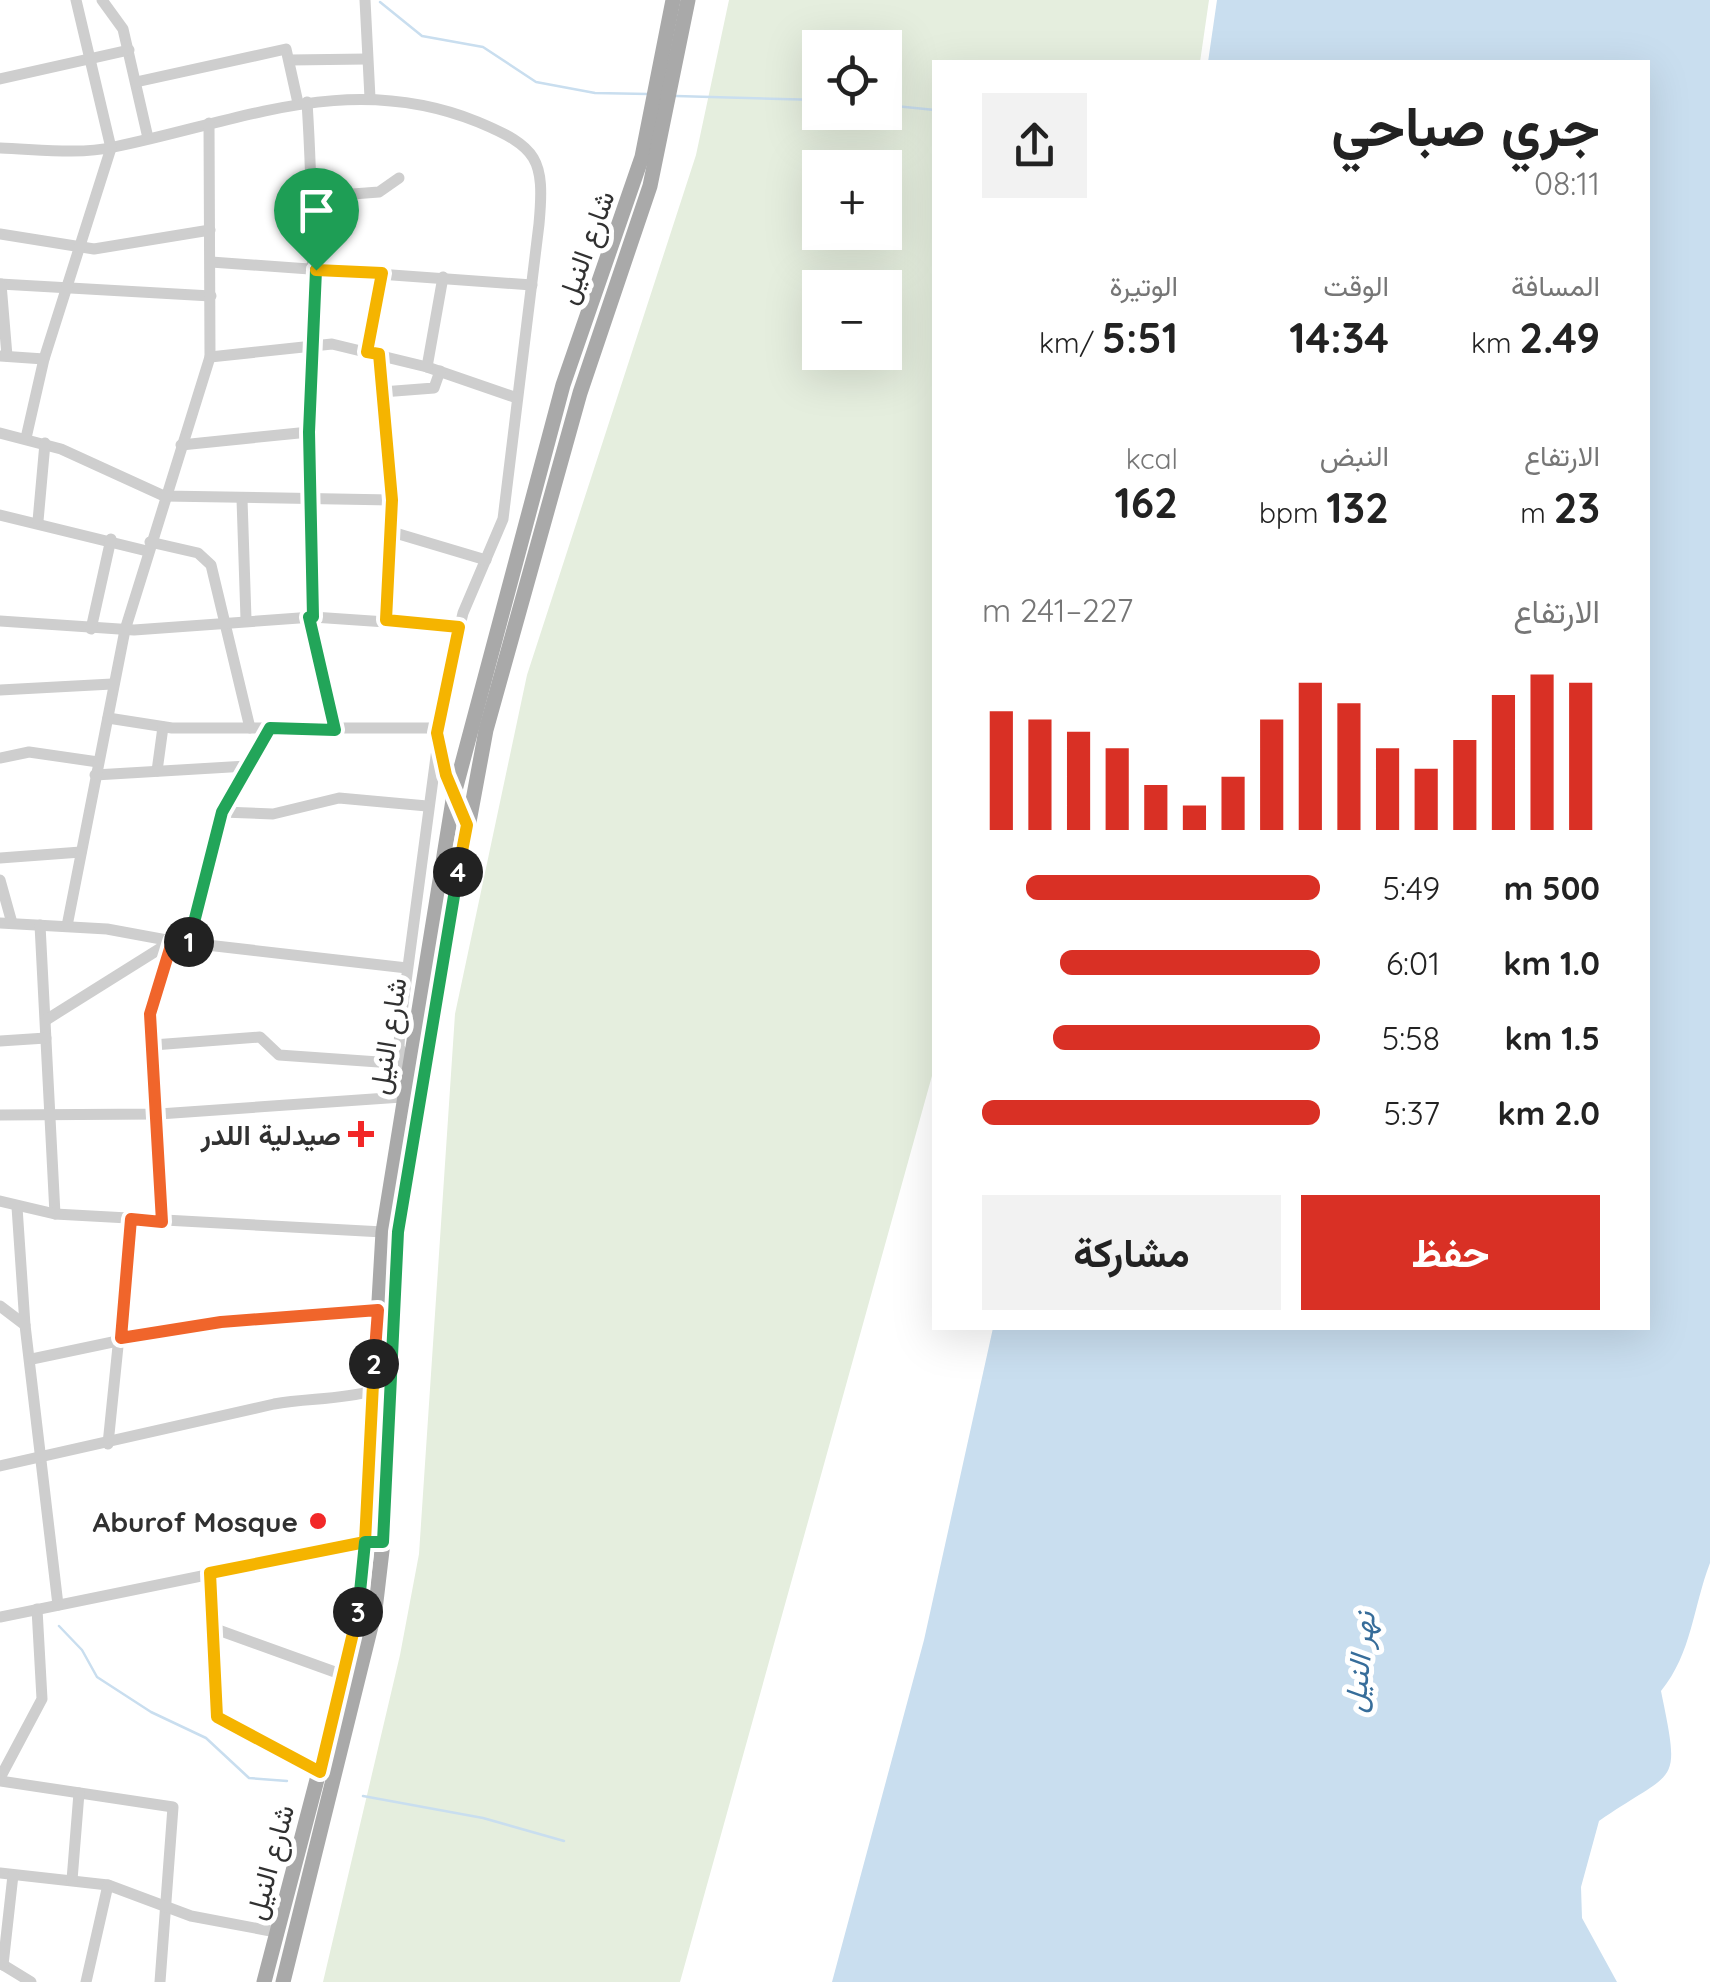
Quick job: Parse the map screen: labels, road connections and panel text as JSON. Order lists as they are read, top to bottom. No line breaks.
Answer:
{"streets":{"main road":["شارع النيل"]},"water":["نهر النيل"],"places":{"health":["صيدلية اللدر"],"other":["Aburof Mosque"]},"page":{"map_buttons":["+","−"],"heading":["جري صباحي","08:11"],"stats":[["المسافة","2.49 km"],["الوقت","14:34"],["الوتيرة","5:51 /km"],["الارتفاع","23 m"],["النبض","132 bpm"],["kcal","162"]],"chart":["الارتفاع","227–241 m"],"pins":["4","1","2","3"],"list":[{"name":"500 m","note":"5:49"},{"name":"1.0 km","note":"6:01"},{"name":"1.5 km","note":"5:58"},{"name":"2.0 km","note":"5:37"}],"buttons":["حفظ","مشاركة"]}}
